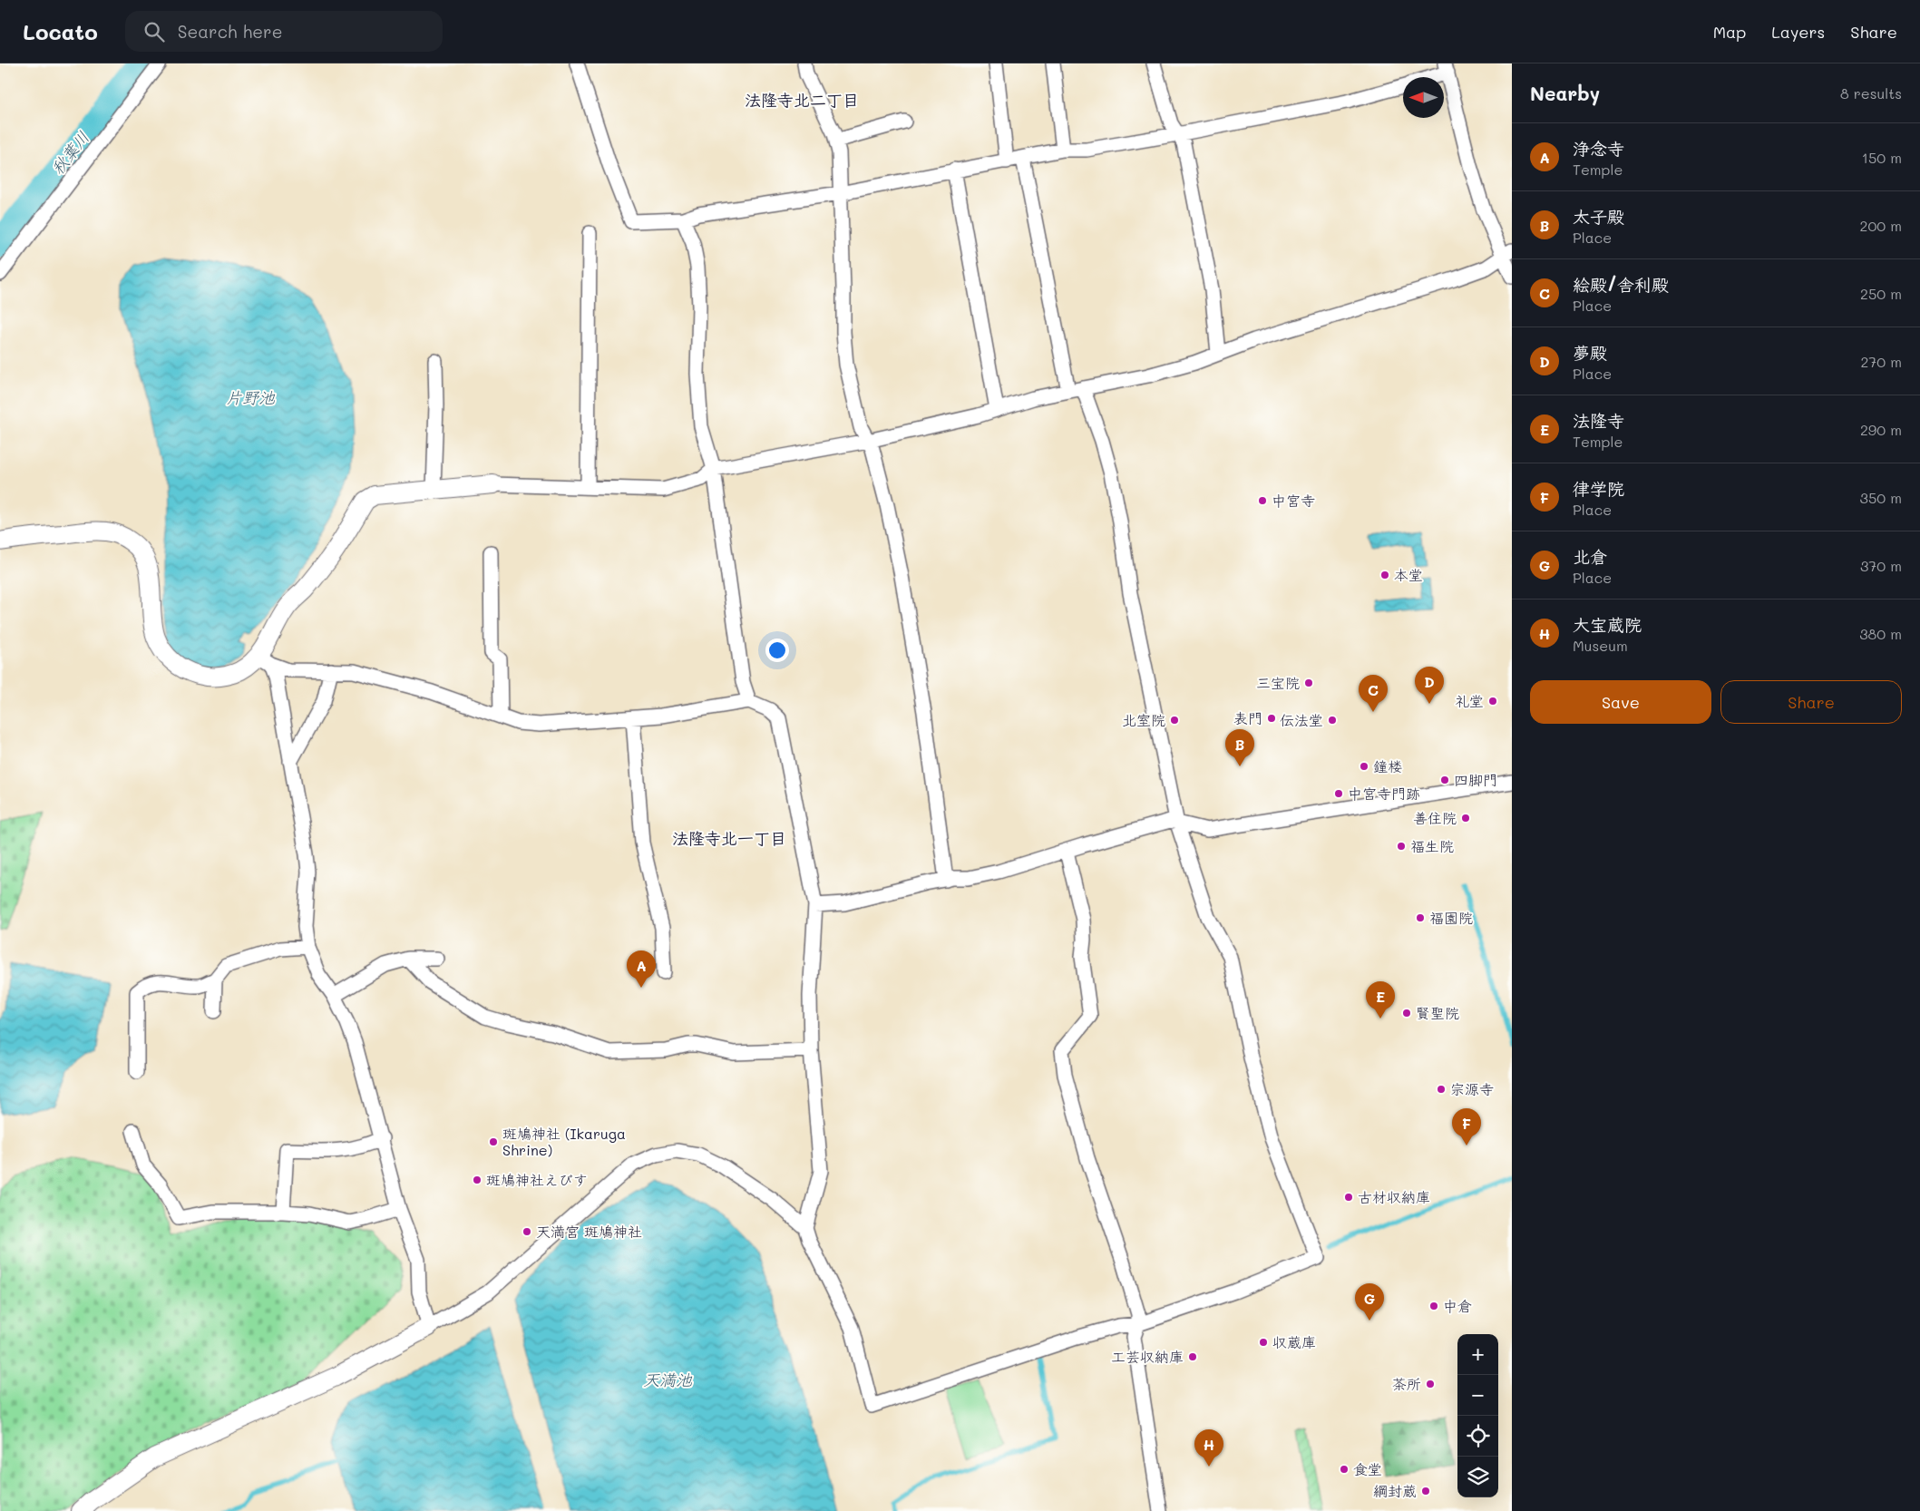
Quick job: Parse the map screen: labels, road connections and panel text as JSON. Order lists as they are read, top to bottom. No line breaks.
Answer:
{"districts":["法隆寺北二丁目","法隆寺北一丁目"],"water":["秋葉川","片野池","天満池"],"places":["中宮寺","本堂","三宝院","礼堂","表門","北室院","伝法堂","鐘楼","四脚門","中宮寺門跡","善住院","福生院","福園院","賢聖院","宗源寺","斑鳩神社 (Ikaruga Shrine)","斑鳩神社えびす","古材収納庫","天満宮 斑鳩神社","中倉","収蔵庫","工芸収納庫","茶所","食堂","綱封蔵"],"north":"left","page":{"header":"Locato","search":"Search here","nav":["Map","Layers","Share"],"heading":["Nearby","8 results"],"list":[{"mark":"A","name":"浄念寺","note":"Temple","value":"150 m"},{"mark":"B","name":"太子殿","note":"Place","value":"200 m"},{"mark":"C","name":"絵殿/舎利殿","note":"Place","value":"250 m"},{"mark":"D","name":"夢殿","note":"Place","value":"270 m"},{"mark":"E","name":"法隆寺","note":"Temple","value":"290 m"},{"mark":"F","name":"律学院","note":"Place","value":"350 m"},{"mark":"G","name":"北倉","note":"Place","value":"370 m"},{"mark":"H","name":"大宝蔵院","note":"Museum","value":"380 m"}],"pins":["D","C","B","A","E","F","G","H"],"buttons":["Save","Share"],"map_buttons":["+","−"]}}
